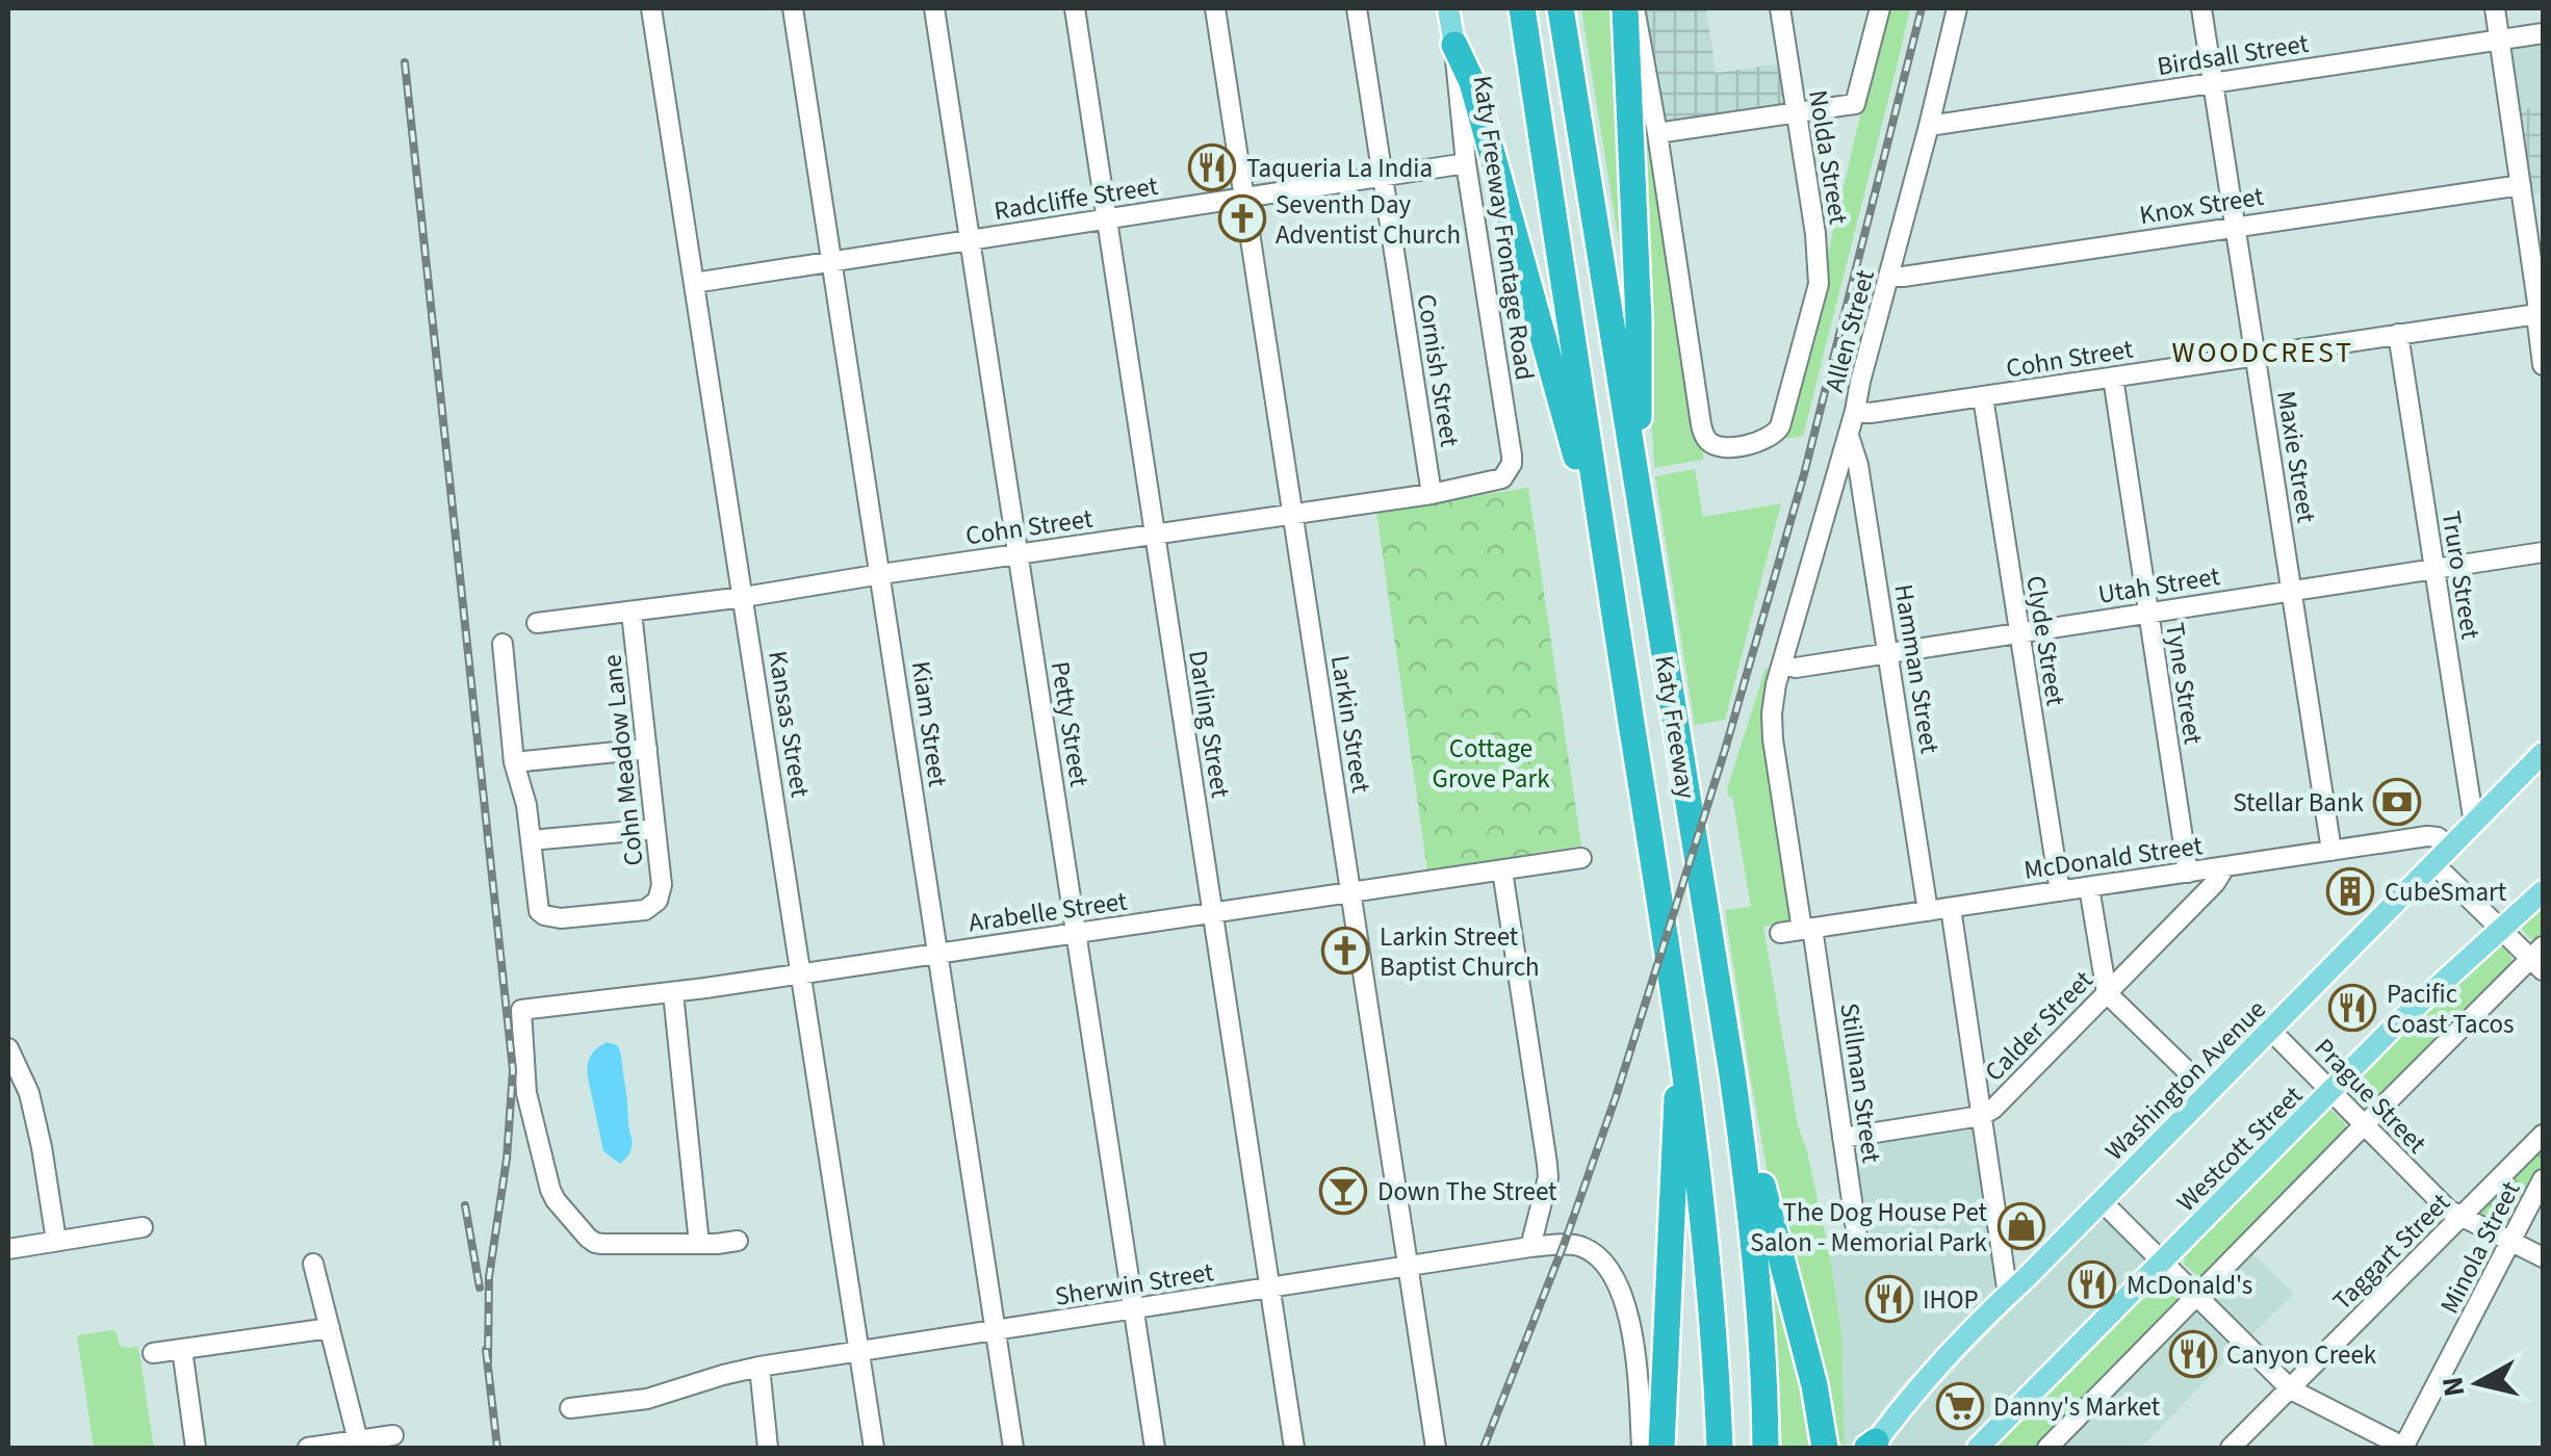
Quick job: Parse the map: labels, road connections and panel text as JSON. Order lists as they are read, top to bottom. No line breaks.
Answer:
{"streets":{"highway":["Katy Freeway"],"main road":["Katy Freeway Frontage Road","Washington Avenue","Westcott Street"],"street":["Birdsall Street","Nolda Street","Radcliffe Street","Knox Street","Allen Street","Cohn Street","Cornish Street","Maxie Street","Truro Street","Utah Street","Clyde Street","Hamman Street","Tyne Street","Kansas Street","Kiam Street","Petty Street","Darling Street","Larkin Street","Cohn Meadow Lane","McDonald Street","Arabelle Street","Calder Street","Stillman Street","Prague Street","Minola Street","Taggart Street","Sherwin Street"]},"crossings":[["Birdsall Street","Allen Street"],["Birdsall Street","Maxie Street"],["Radcliffe Street","Katy Freeway Frontage Road"],["Radcliffe Street","Cornish Street"],["Radcliffe Street","Kansas Street"],["Radcliffe Street","Kiam Street"],["Radcliffe Street","Petty Street"],["Radcliffe Street","Darling Street"],["Radcliffe Street","Larkin Street"],["Knox Street","Allen Street"],["Knox Street","Maxie Street"],["Katy Freeway Frontage Road","Cohn Street"],["Allen Street","Cohn Street"],["Allen Street","Utah Street"],["Allen Street","Hamman Street"],["Allen Street","Stillman Street"],["Cohn Street","Cornish Street"],["Cohn Street","Maxie Street"],["Cohn Street","Truro Street"],["Cohn Street","Clyde Street"],["Cohn Street","Tyne Street"],["Cohn Street","Kansas Street"],["Cohn Street","Kiam Street"],["Cohn Street","Petty Street"],["Cohn Street","Darling Street"],["Cohn Street","Larkin Street"],["Cohn Street","Cohn Meadow Lane"],["Maxie Street","Utah Street"],["Maxie Street","McDonald Street"],["Truro Street","Utah Street"],["Truro Street","Washington Avenue"],["Utah Street","Clyde Street"],["Utah Street","Hamman Street"],["Utah Street","Tyne Street"],["Utah Street","Stillman Street"],["Clyde Street","McDonald Street"],["Hamman Street","McDonald Street"],["Tyne Street","McDonald Street"],["Kansas Street","Arabelle Street"],["Kansas Street","Sherwin Street"],["Kiam Street","Arabelle Street"],["Kiam Street","Sherwin Street"],["Petty Street","Arabelle Street"],["Petty Street","Sherwin Street"],["Darling Street","Arabelle Street"],["Darling Street","Sherwin Street"],["Larkin Street","Arabelle Street"],["Larkin Street","Sherwin Street"],["McDonald Street","Calder Street"],["McDonald Street","Washington Avenue"],["McDonald Street","Stillman Street"],["Calder Street","Stillman Street"],["Washington Avenue","Prague Street"],["Prague Street","Westcott Street"],["Prague Street","Minola Street"],["Prague Street","Taggart Street"]],"districts":["WOODCREST"],"parks":["Cottage Grove Park"],"places":{"restaurant":["Taqueria La India","Pacific Coast Tacos","McDonald's","IHOP","Canyon Creek"],"church":["Seventh Day Adventist Church","Larkin Street Baptist Church"],"bank":["Stellar Bank"],"building":["CubeSmart"],"bar":["Down The Street"],"shop":["The Dog House Pet Salon - Memorial Park"],"supermarket":["Danny's Market"]},"north":"left"}
